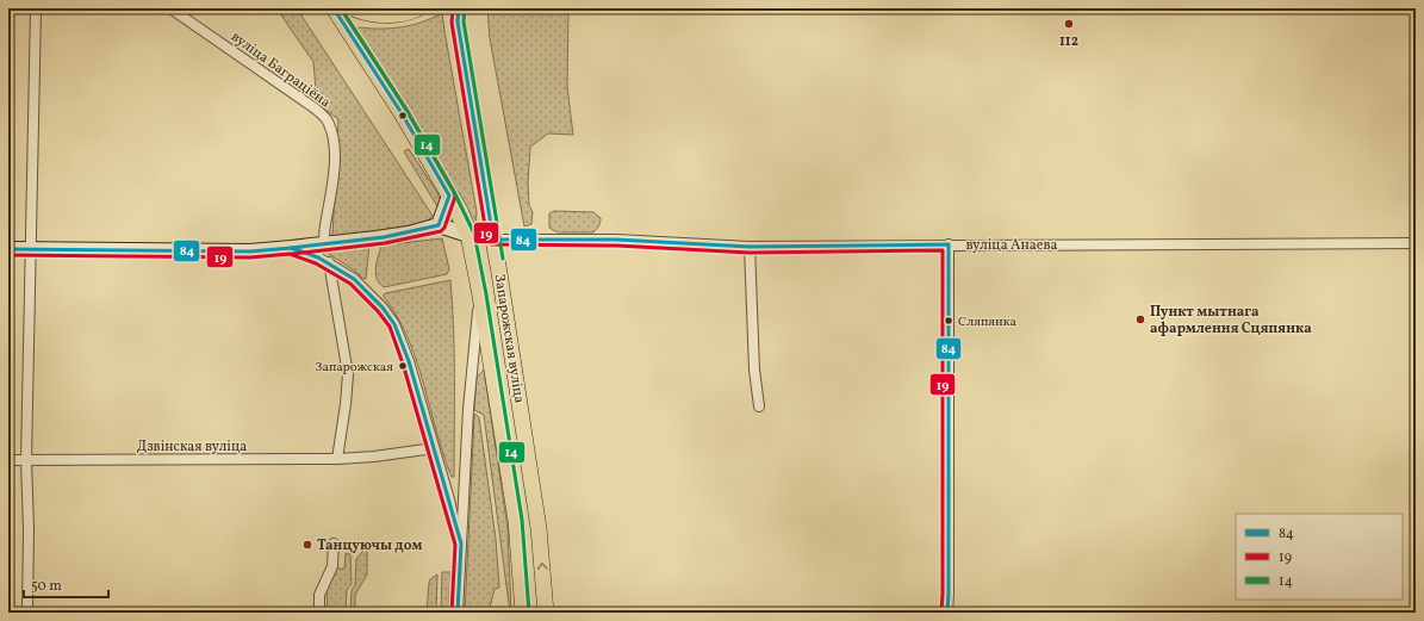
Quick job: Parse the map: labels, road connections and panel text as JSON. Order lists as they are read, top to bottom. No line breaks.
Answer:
{"streets":{"main road":["Запарожская вуліца"],"street":["вуліца Баграціёна","вуліца Анаева","Дзвінская вуліца"]},"crossings":[["вуліца Анаева","Запарожская вуліца"]],"places":["112","Пункт мытнага афармлення Сцяпянка","Сляпянка","Запарожская","Танцуючы дом"],"lines":["transit line 84","transit line 19","transit line 14"],"legend":["84","19","14"],"scale_bar":"50 m"}
